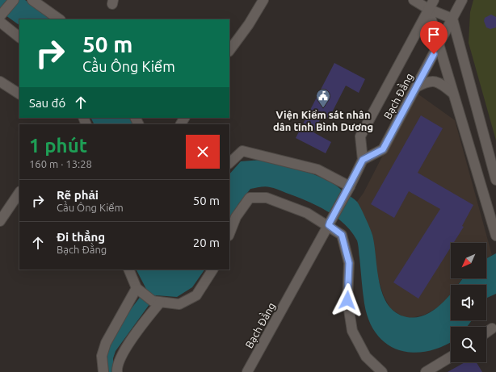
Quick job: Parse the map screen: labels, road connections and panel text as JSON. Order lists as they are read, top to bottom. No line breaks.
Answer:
{"streets":{"street":["Bạch Đằng"]},"places":{"public building":["Viện Kiểm sát nhân dân tỉnh Bình Dương"]},"north":"bottom left","page":{"turn":["50 m","Cầu Ông Kiểm"],"then":"Sau đó","heading":["1 phút","160 m · 13:28"],"list":[{"name":"Rẽ phải","note":"Cầu Ông Kiểm","value":"50 m"},{"name":"Đi thẳng","note":"Bạch Đằng","value":"20 m"}]}}
